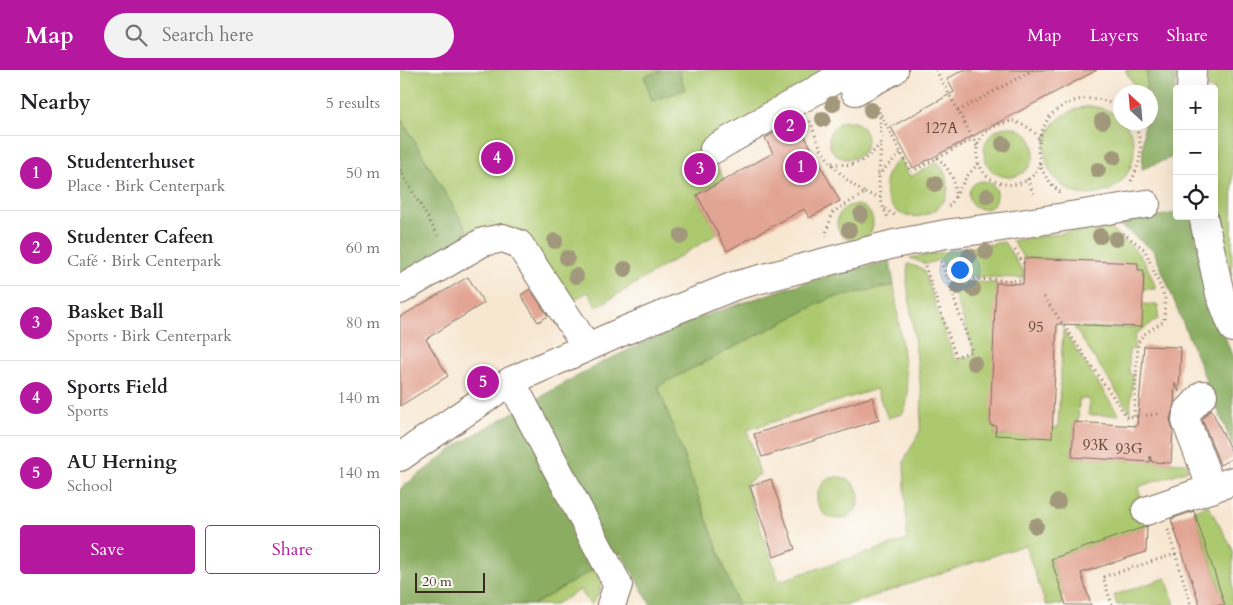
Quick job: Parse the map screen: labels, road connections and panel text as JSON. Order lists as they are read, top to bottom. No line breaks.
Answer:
{"house_numbers":["127A","95","93K","93G"],"scale_bar":"20 m","north":"top left","page":{"header":"Map","search":"Search here","nav":["Map","Layers","Share"],"heading":["Nearby","5 results"],"map_buttons":["+","−"],"pins":["2","4","1","3","5"],"list":[{"mark":"1","name":"Studenterhuset","note":"Place · Birk Centerpark","value":"50 m"},{"mark":"2","name":"Studenter Cafeen","note":"Café · Birk Centerpark","value":"60 m"},{"mark":"3","name":"Basket Ball","note":"Sports · Birk Centerpark","value":"80 m"},{"mark":"4","name":"Sports Field","note":"Sports","value":"140 m"},{"mark":"5","name":"AU Herning","note":"School","value":"140 m"}],"buttons":["Save","Share"],"scale":"20 m"}}
